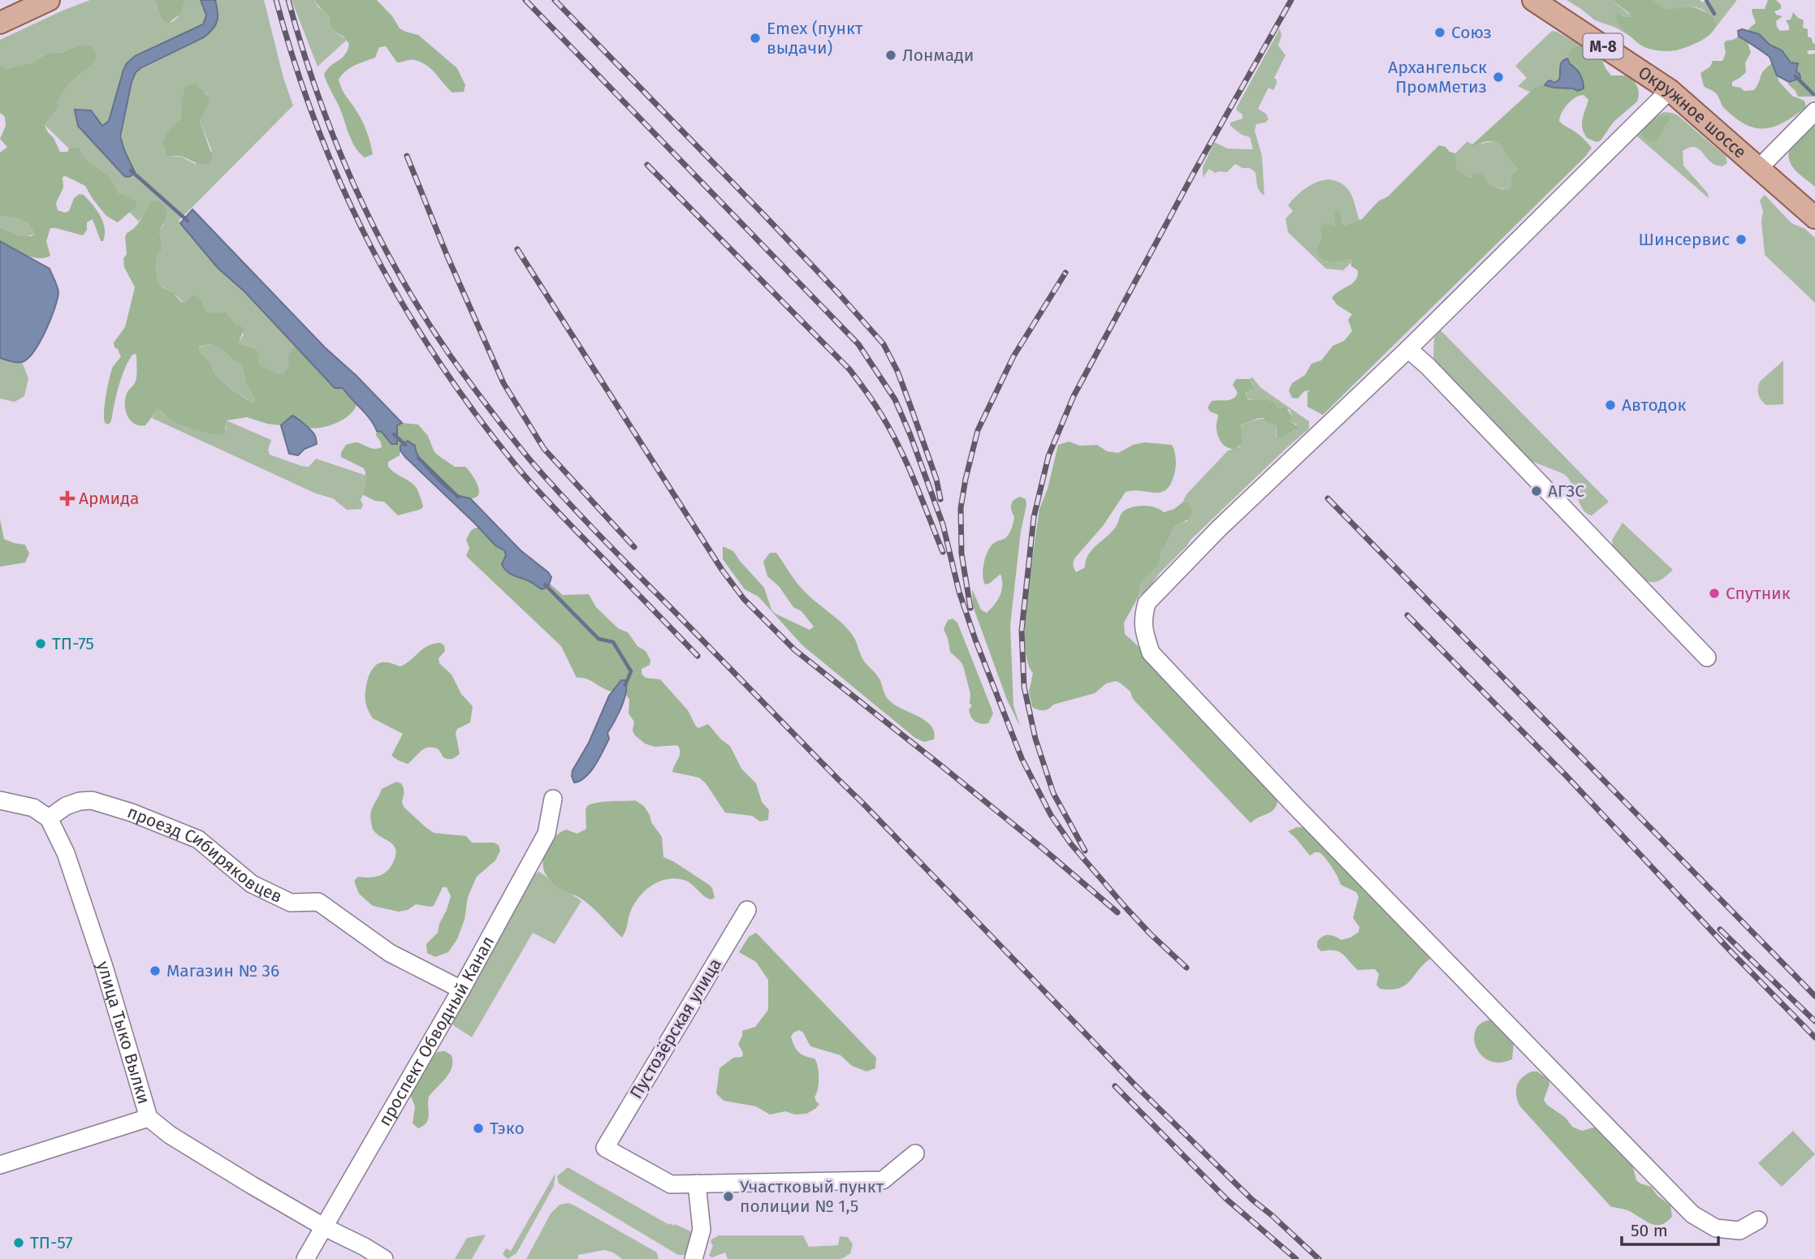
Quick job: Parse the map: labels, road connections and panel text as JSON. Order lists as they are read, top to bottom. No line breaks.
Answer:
{"streets":{"main road":["М-8","Окружное шоссе"],"street":["проезд Сибиряковцев","Пустозёрская улица","проспект Обводный Канал","улица Тыко Вылки"]},"crossings":[["проезд Сибиряковцев","проспект Обводный Канал"],["проезд Сибиряковцев","улица Тыко Вылки"],["проспект Обводный Канал","улица Тыко Вылки"]],"places":{"other":["Союз","Emex (пункт выдачи)","Лонмади","Архангельск ПромМетиз","Шинсервис","Автодок","АГЗС","Спутник","ТП-75","Магазин № 36","Тэко","Участковый пункт полиции № 1,5","ТП-57"],"health":["Армида"]},"scale_bar":"50 m"}
